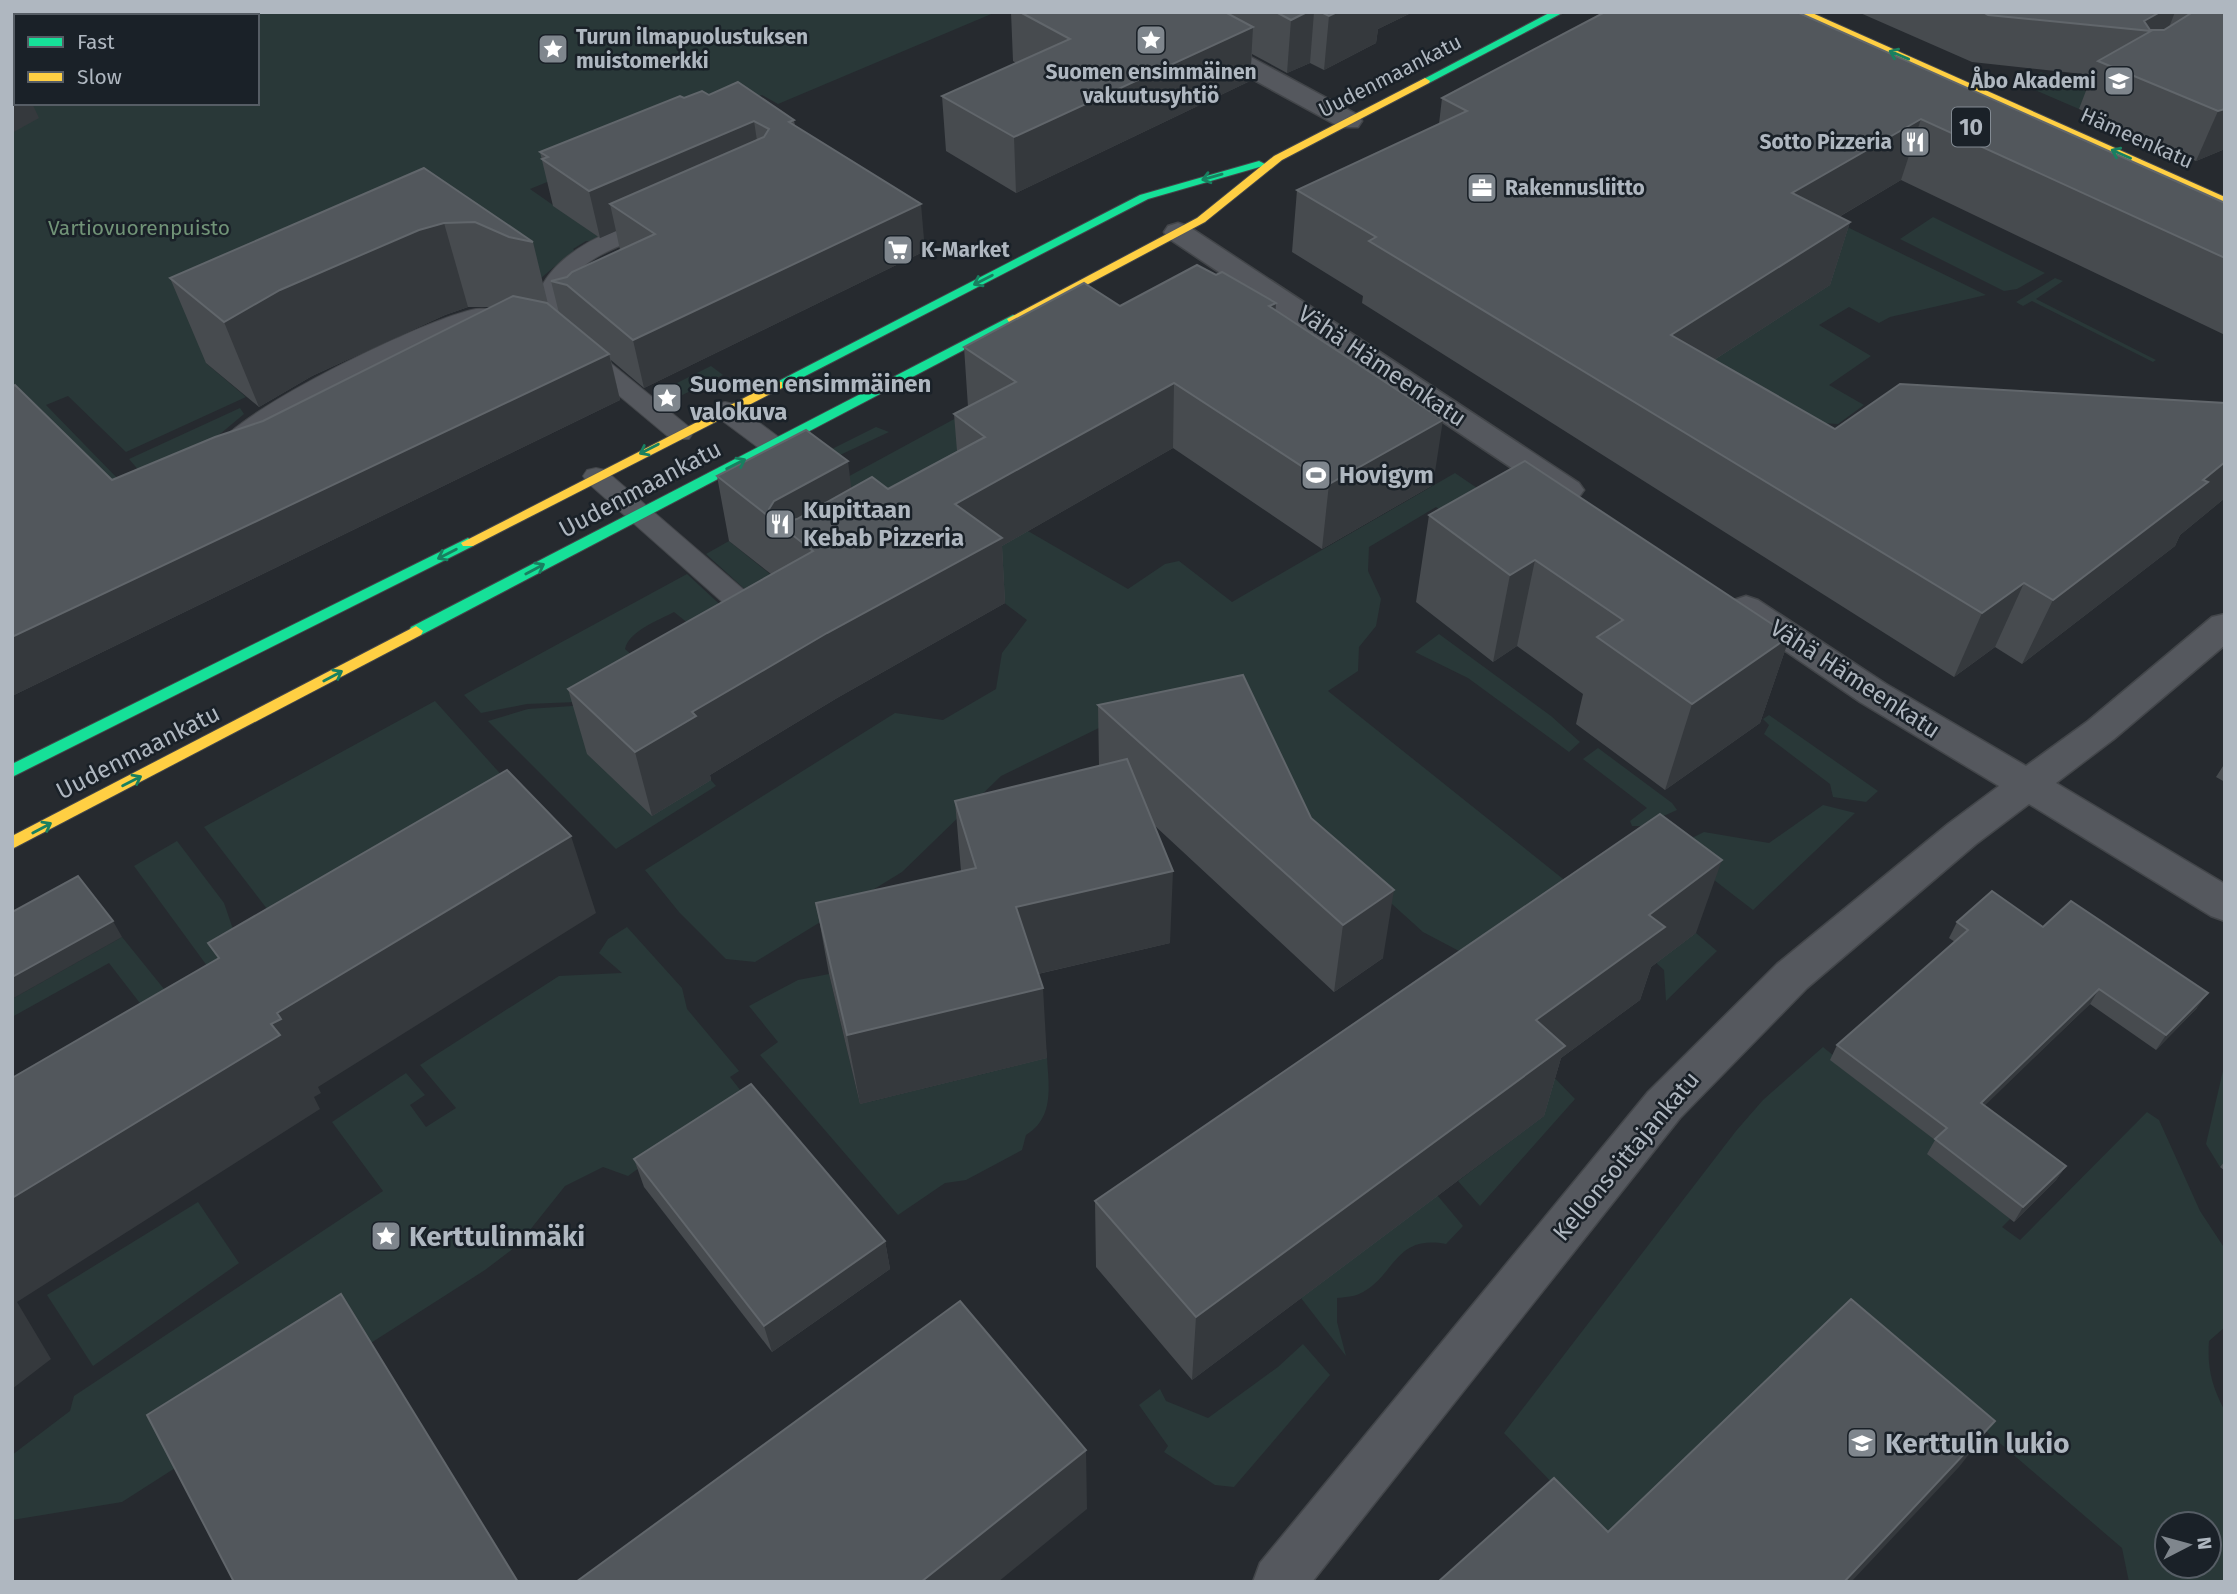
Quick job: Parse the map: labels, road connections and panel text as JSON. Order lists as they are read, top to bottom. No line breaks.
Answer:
{"streets":{"main road":["Uudenmaankatu","10","Hämeenkatu"],"street":["Vähä Hämeenkatu","Kellonsoittajankatu"]},"crossings":[["Uudenmaankatu","Vähä Hämeenkatu"],["Vähä Hämeenkatu","Kellonsoittajankatu"]],"one_way":["Hämeenkatu"],"parks":["Vartiovuorenpuisto"],"places":{"place":["Suomen ensimmäinen vakuutusyhtiö","Turun ilmapuolustuksen muistomerkki","Suomen ensimmäinen valokuva","Kerttulinmäki"],"school or university":["Åbo Akademi","Kerttulin lukio"],"restaurant":["Sotto Pizzeria","Kupittaan Kebab Pizzeria"],"office":["Rakennusliitto"],"supermarket":["K-Market"],"sports":["Hovigym"]},"legend":["Fast","Slow"],"north":"right"}
